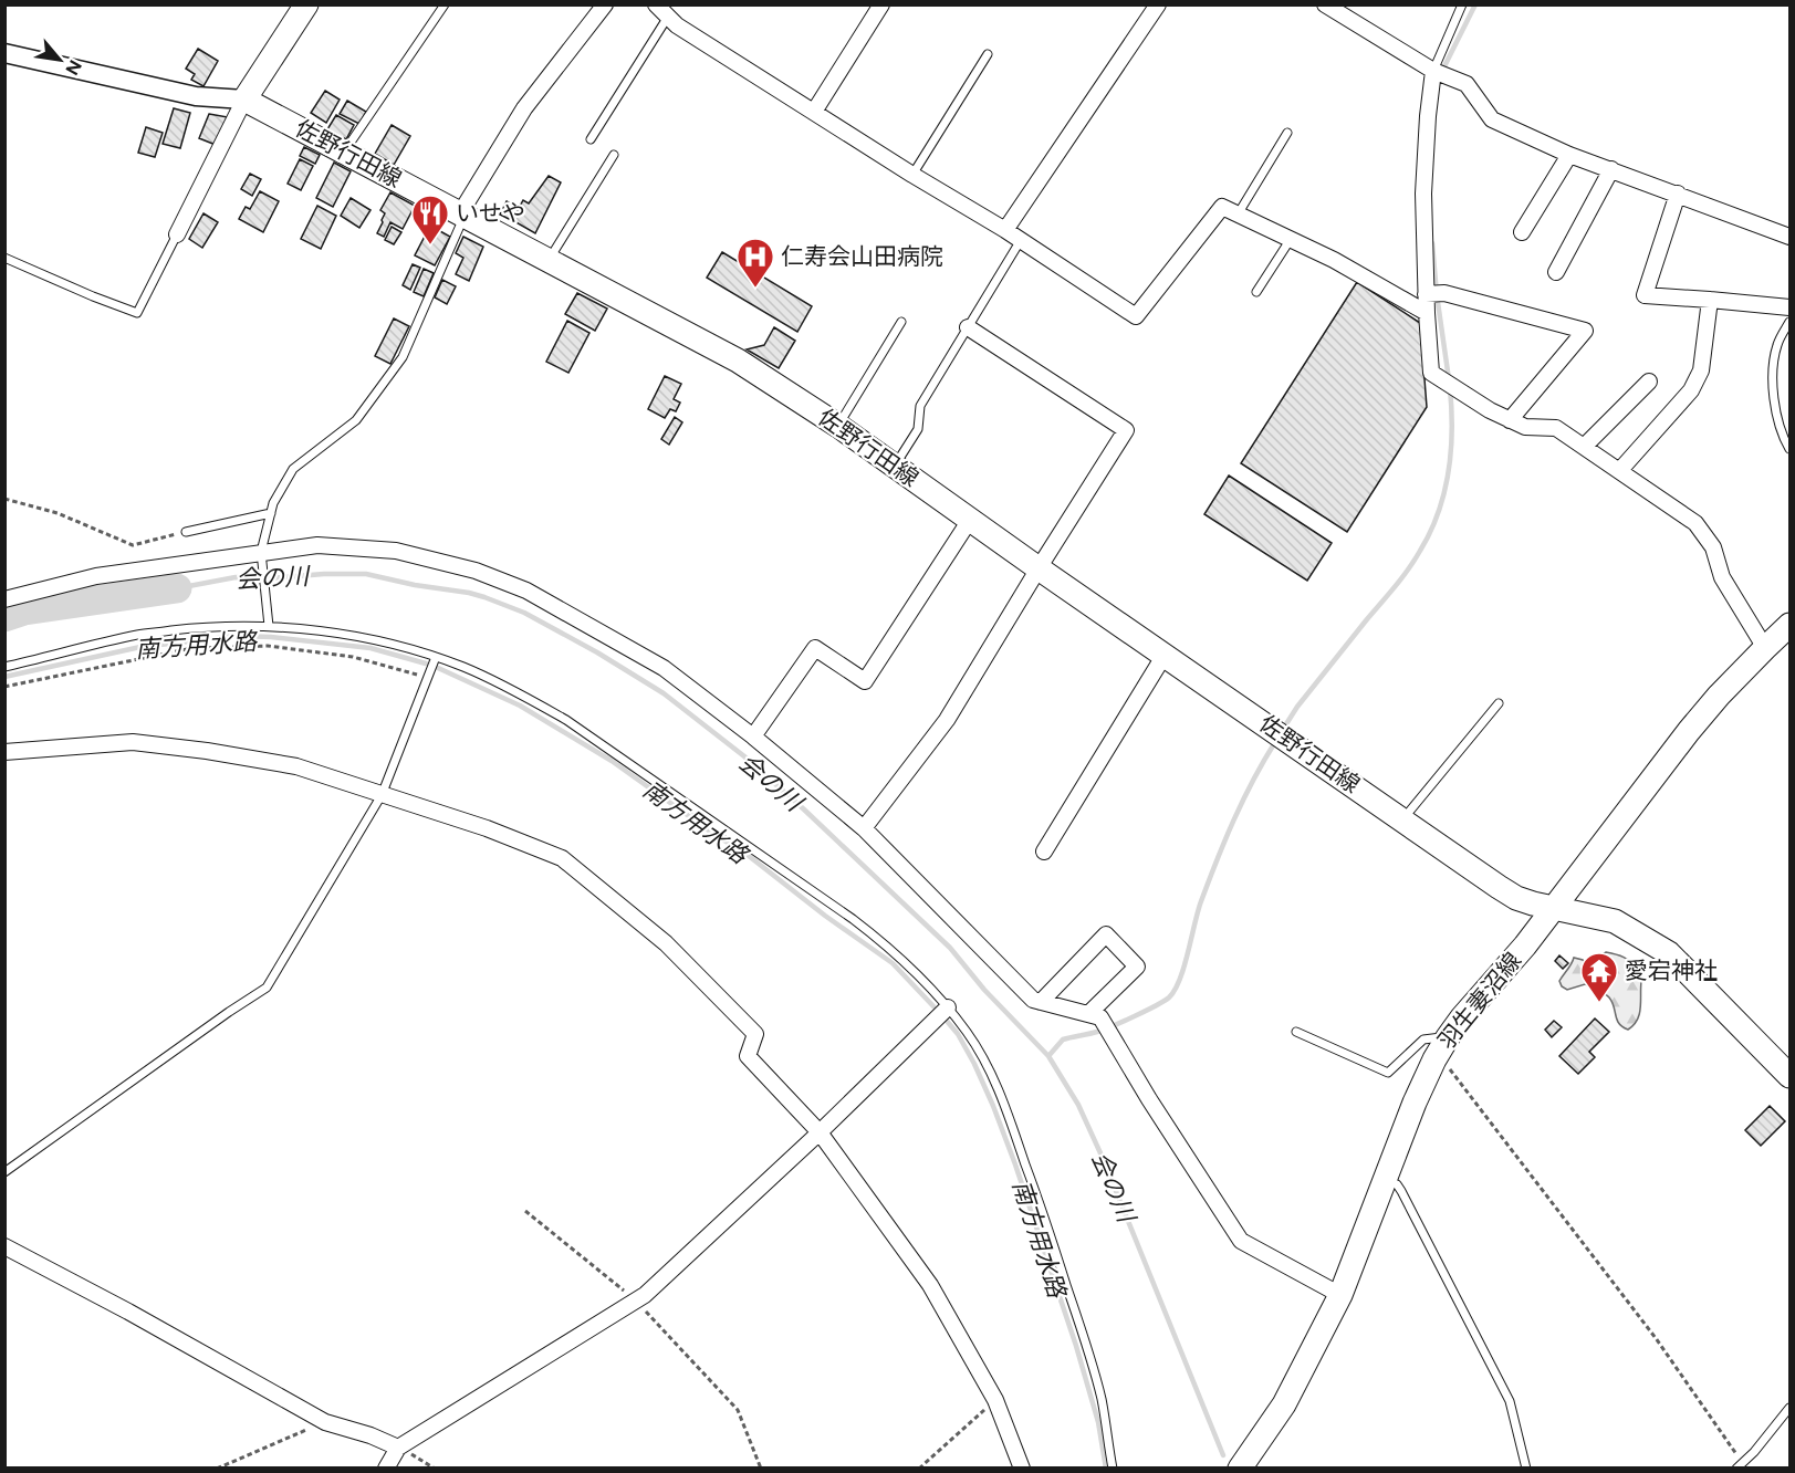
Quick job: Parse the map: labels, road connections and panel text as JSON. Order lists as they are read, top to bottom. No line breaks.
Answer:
{"streets":{"main road":["佐野行田線","羽生妻沼線"]},"crossings":[["佐野行田線","羽生妻沼線"]],"water":["会の川","南方用水路"],"places":{"restaurant":["いせや"],"hospital":["仁寿会山田病院"],"temple":["愛宕神社"]},"north":"bottom right"}
